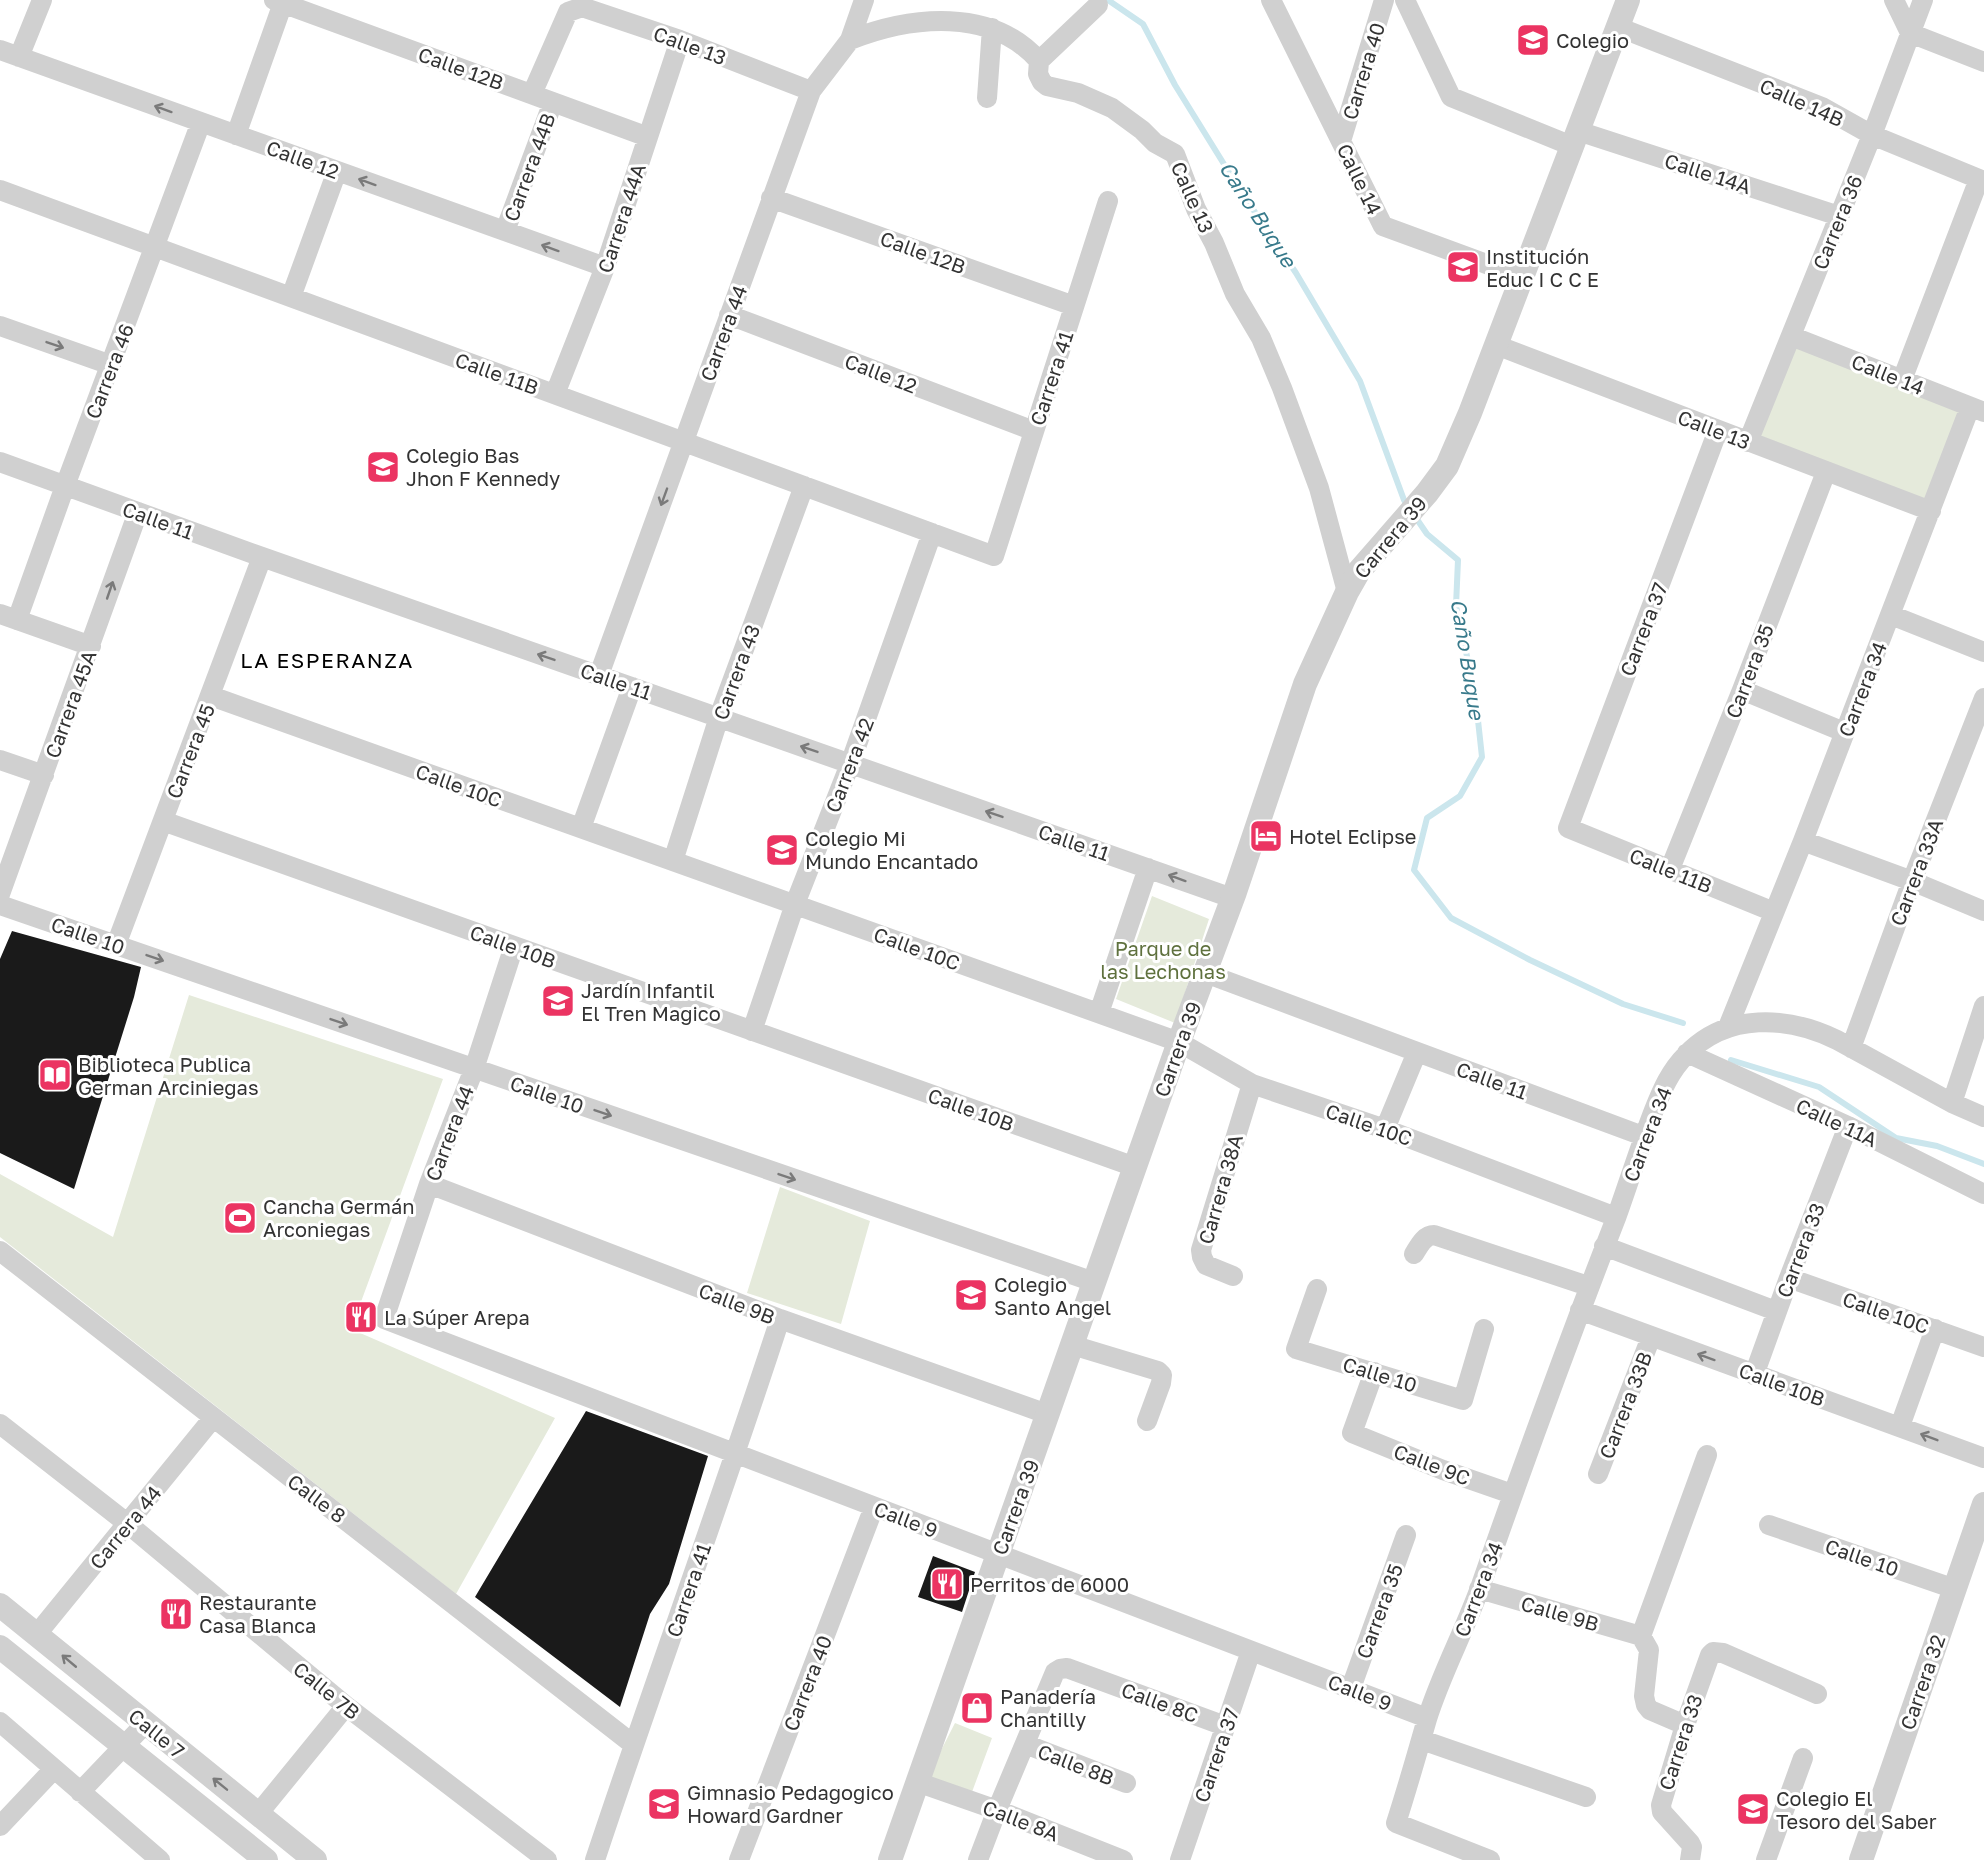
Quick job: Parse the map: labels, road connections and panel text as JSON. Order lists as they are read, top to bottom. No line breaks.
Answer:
{"streets":{"street":["Calle 13","Calle 12B","Carrera 40","Calle 14B","Calle 12","Carrera 44B","Calle 14A","Calle 14","Carrera 44A","Carrera 36","Carrera 44","Carrera 46","Calle 11B","Carrera 41","Calle 11","Carrera 39","Carrera 37","Carrera 35","Carrera 43","Carrera 34","Carrera 45A","Carrera 45","Carrera 42","Calle 10C","Carrera 33A","Calle 10","Calle 10B","Calle 11A","Carrera 38A","Carrera 33","Calle 9B","Carrera 33B","Calle 9C","Calle 8","Calle 9","Carrera 32","Calle 7B","Calle 8C","Calle 7","Calle 8B","Calle 8A"]},"crossings":[["Calle 13","Carrera 44B"],["Calle 13","Carrera 44A"],["Calle 13","Carrera 36"],["Calle 13","Carrera 44"],["Calle 13","Carrera 39"],["Calle 13","Carrera 37"],["Calle 13","Carrera 35"],["Calle 13","Carrera 34"],["Calle 12B","Carrera 44B"],["Calle 12B","Carrera 44A"],["Calle 12B","Carrera 44"],["Calle 12B","Carrera 41"],["Carrera 40","Calle 14"],["Carrera 40","Calle 9"],["Calle 14B","Carrera 36"],["Calle 14B","Carrera 39"],["Calle 12","Carrera 44B"],["Calle 12","Carrera 44A"],["Calle 12","Carrera 44"],["Calle 12","Carrera 46"],["Calle 12","Carrera 41"],["Calle 14A","Carrera 36"],["Calle 14A","Carrera 39"],["Calle 14","Carrera 36"],["Calle 14","Carrera 39"],["Calle 14","Carrera 34"],["Carrera 44A","Calle 11B"],["Carrera 44","Calle 11B"],["Carrera 44","Calle 11"],["Carrera 44","Calle 10"],["Carrera 44","Calle 10B"],["Carrera 44","Calle 9B"],["Carrera 44","Calle 8"],["Carrera 44","Calle 9"],["Carrera 44","Calle 7B"],["Carrera 44","Calle 7"],["Carrera 46","Calle 11B"],["Carrera 46","Calle 11"],["Calle 11B","Carrera 41"],["Calle 11B","Carrera 37"],["Calle 11B","Carrera 35"],["Calle 11B","Carrera 43"],["Calle 11B","Carrera 34"],["Calle 11B","Carrera 42"],["Carrera 41","Calle 9B"],["Carrera 41","Calle 8"],["Carrera 41","Calle 9"],["Calle 11","Carrera 39"],["Calle 11","Carrera 43"],["Calle 11","Carrera 34"],["Calle 11","Carrera 45A"],["Calle 11","Carrera 45"],["Calle 11","Carrera 42"],["Carrera 39","Calle 10C"],["Carrera 39","Calle 10"],["Carrera 39","Calle 10B"],["Carrera 39","Calle 9B"],["Carrera 39","Calle 9"],["Carrera 39","Calle 8A"],["Carrera 37","Calle 9"],["Carrera 37","Calle 8C"],["Carrera 35","Calle 9"],["Carrera 43","Calle 10C"],["Carrera 34","Calle 10C"],["Carrera 34","Calle 10B"],["Carrera 34","Calle 11A"],["Carrera 34","Calle 9B"],["Carrera 34","Calle 9C"],["Carrera 34","Calle 9"],["Carrera 45","Calle 10C"],["Carrera 45","Calle 10"],["Carrera 45","Calle 10B"],["Carrera 42","Calle 10C"],["Carrera 42","Calle 10B"],["Calle 10C","Carrera 38A"],["Calle 10C","Carrera 33"],["Calle 10","Calle 9C"],["Calle 10","Carrera 32"],["Calle 10B","Carrera 33"],["Calle 10B","Carrera 33B"],["Calle 11A","Carrera 33"],["Calle 8C","Calle 8B"]],"one_way":["Calle 12","Calle 11","Calle 10"],"districts":["LA ESPERANZA"],"water":["Caño Buque"],"parks":["Parque de las Lechonas"],"places":{"school or university":["Colegio","Institución Educ I C C E","Colegio Bas Jhon F Kennedy","Colegio Mi Mundo Encantado","Jardín Infantil El Tren Magico","Colegio Santo Angel","Gimnasio Pedagogico Howard Gardner","Colegio El Tesoro del Saber"],"hotel":["Hotel Eclipse"],"library":["Biblioteca Publica German Arciniegas"],"sports":["Cancha Germán Arconiegas"],"restaurant":["La Súper Arepa","Perritos de 6000","Restaurante Casa Blanca"],"shop":["Panadería Chantilly"]}}
